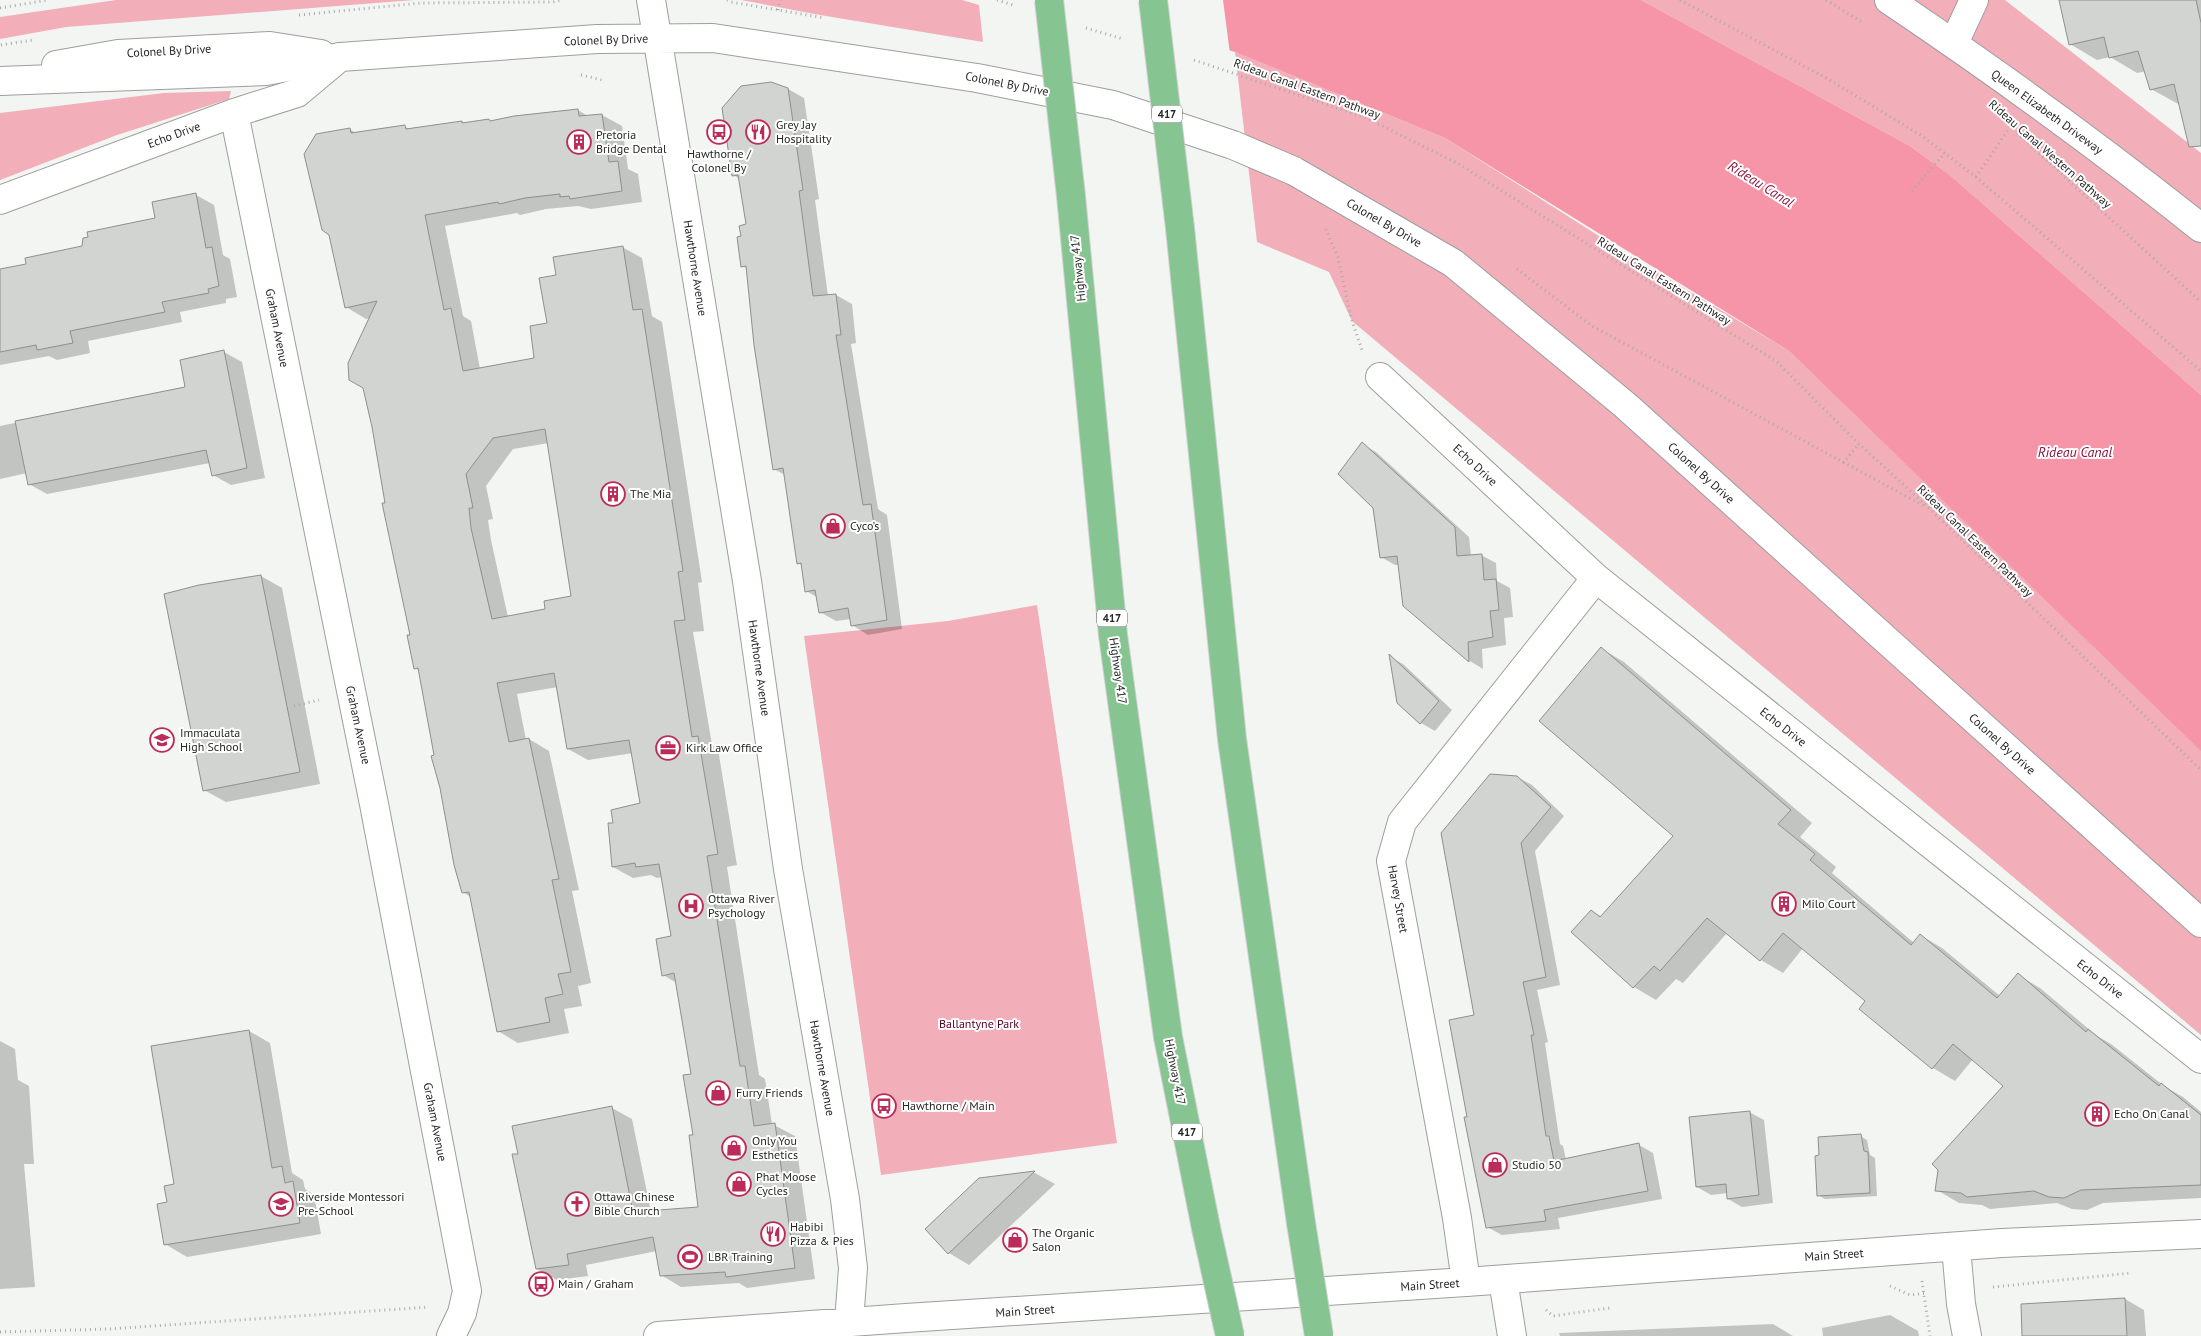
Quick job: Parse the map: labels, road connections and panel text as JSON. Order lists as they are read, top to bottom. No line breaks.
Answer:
{"streets":{"highway":["417","Highway 417"],"main road":["Colonel By Drive","Queen Elizabeth Driveway","Echo Drive","Hawthorne Avenue","Graham Avenue","Harvey Street","Main Street"],"path":["Rideau Canal Eastern Pathway","Rideau Canal Western Pathway"]},"crossings":[["Colonel By Drive","Echo Drive"],["Colonel By Drive","Hawthorne Avenue"],["Echo Drive","Graham Avenue"],["Echo Drive","Harvey Street"],["Hawthorne Avenue","Main Street"],["Harvey Street","Main Street"]],"water":["Rideau Canal"],"parks":["Ballantyne Park"],"places":{"bus stop":["Hawthorne / Colonel By","Hawthorne / Main","Main / Graham"],"restaurant":["Grey Jay Hospitality","Habibi Pizza & Pies"],"building":["Pretoria Bridge Dental","The Mia","Milo Court","Echo On Canal"],"shop":["Cyco’s","Furry Friends","Only You Esthetics","Studio 50","Phat Moose Cycles","The Organic Salon"],"school or university":["Immaculata High School","Riverside Montessori Pre-School"],"office":["Kirk Law Office"],"hospital":["Ottawa River Psychology"],"church":["Ottawa Chinese Bible Church"],"sports":["LBR Training"]}}
